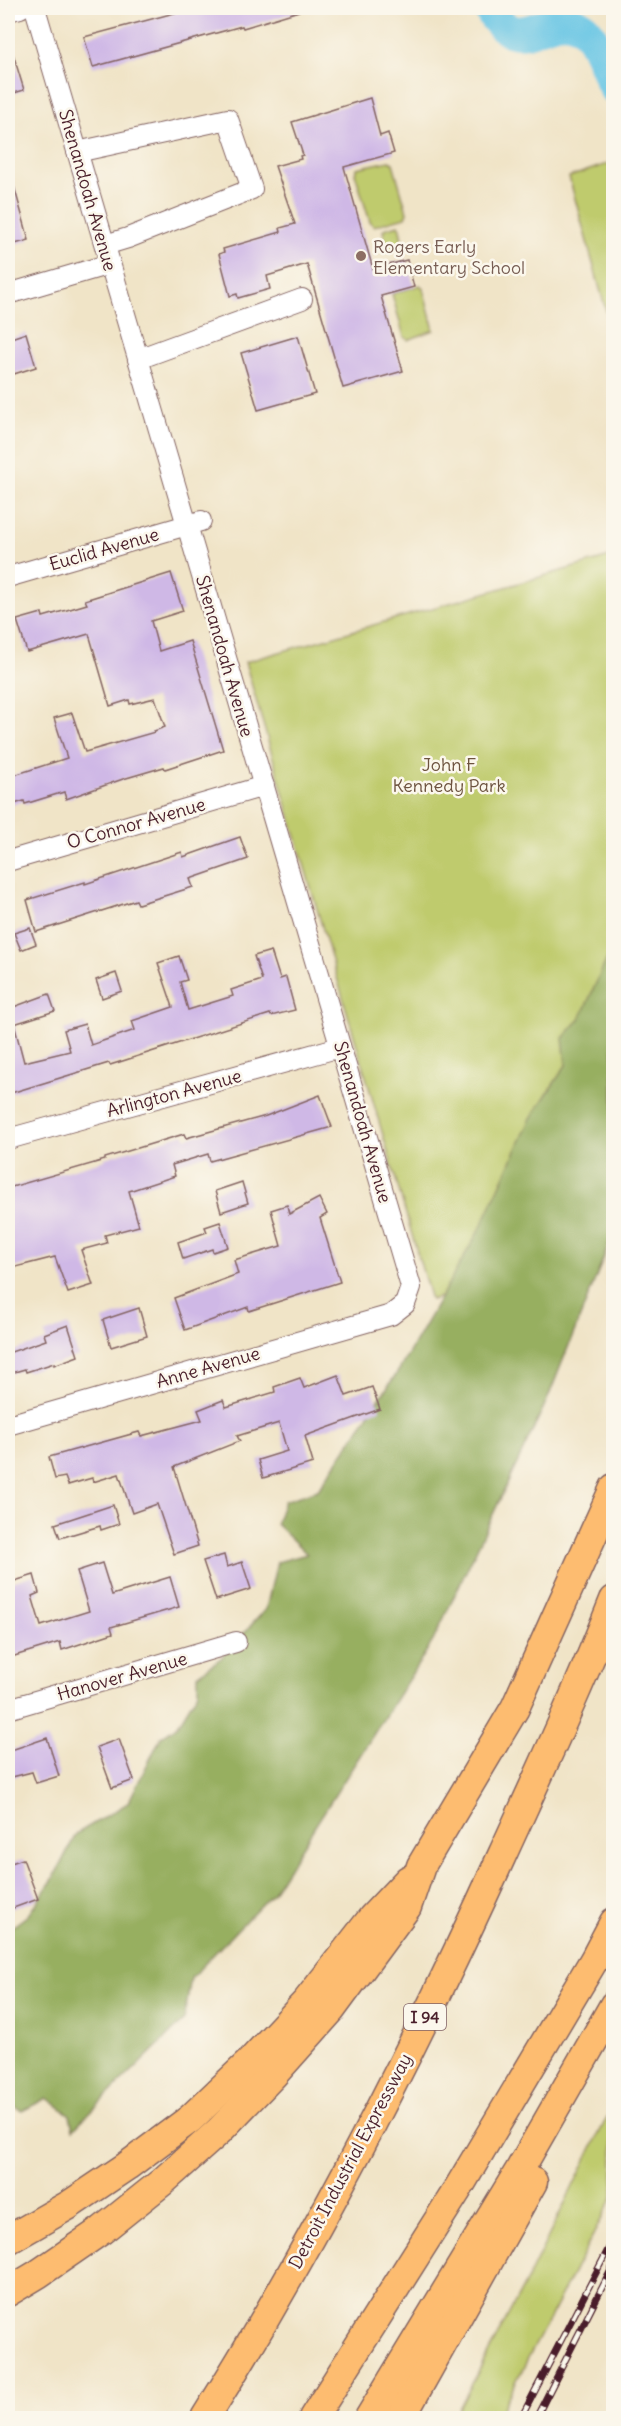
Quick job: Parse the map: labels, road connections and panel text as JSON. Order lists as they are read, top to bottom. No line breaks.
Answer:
{"streets":{"highway":["I 94","Detroit Industrial Expressway"],"street":["Shenandoah Avenue","Euclid Avenue","O Connor Avenue","Arlington Avenue","Anne Avenue","Hanover Avenue"]},"crossings":[["Shenandoah Avenue","Euclid Avenue"],["Shenandoah Avenue","O Connor Avenue"],["Shenandoah Avenue","Arlington Avenue"],["Shenandoah Avenue","Anne Avenue"]],"parks":["John F Kennedy Park"],"places":["Rogers Early Elementary School"]}
